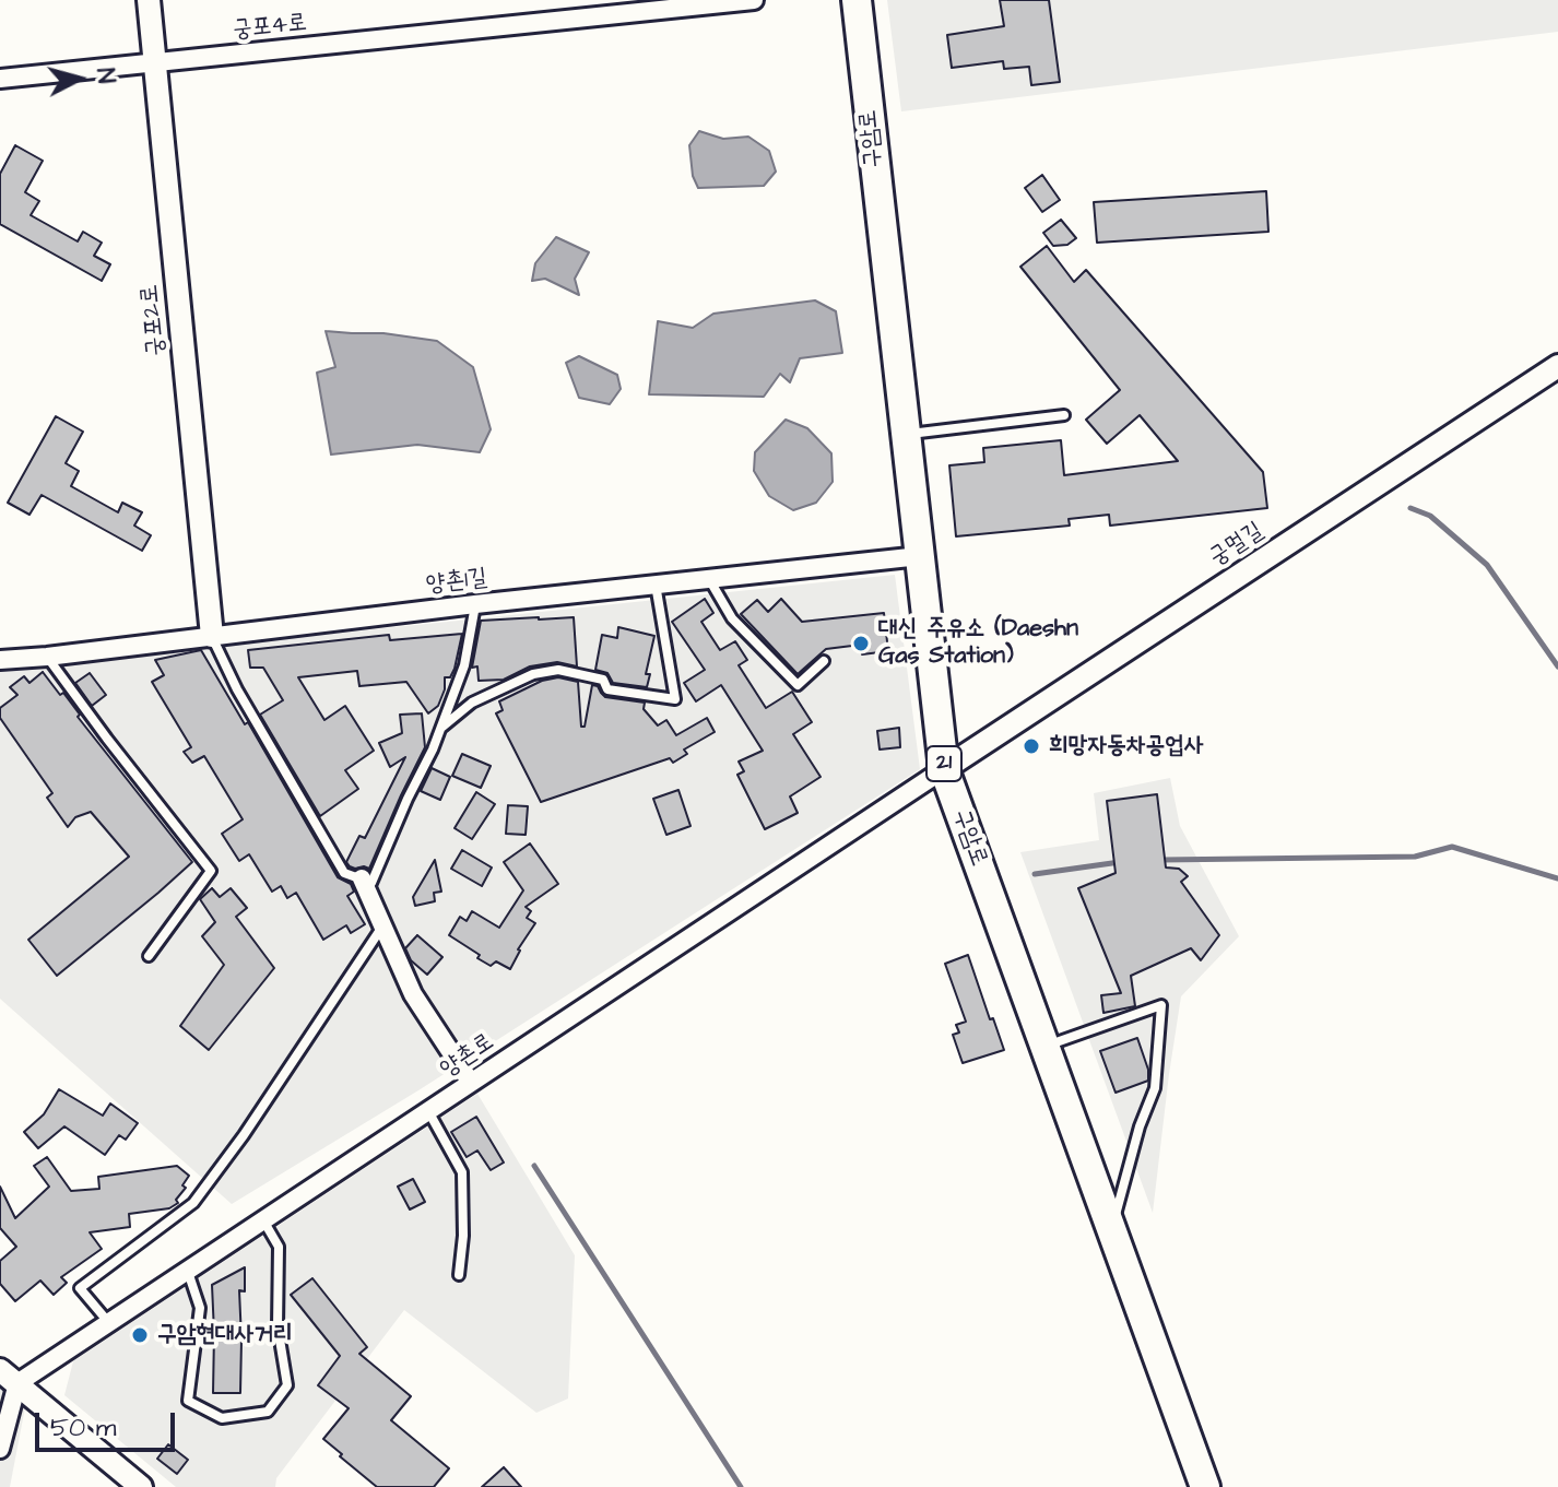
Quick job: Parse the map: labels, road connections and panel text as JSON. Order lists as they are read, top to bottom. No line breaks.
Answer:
{"streets":{"main road":["구암로","21"],"street":["궁포4로","궁포2로","궁멀길","양촌1길","양촌로"]},"crossings":[["궁포4로","궁포2로"],["구암로","궁멀길"],["구암로","양촌1길"],["구암로","양촌로"],["궁포2로","양촌1길"],["궁멀길","양촌로"]],"places":["대신 주유소 (Daeshn Gas Station)","희망자동차공업사","구암현대사거리"],"scale_bar":"50 m","north":"right"}
